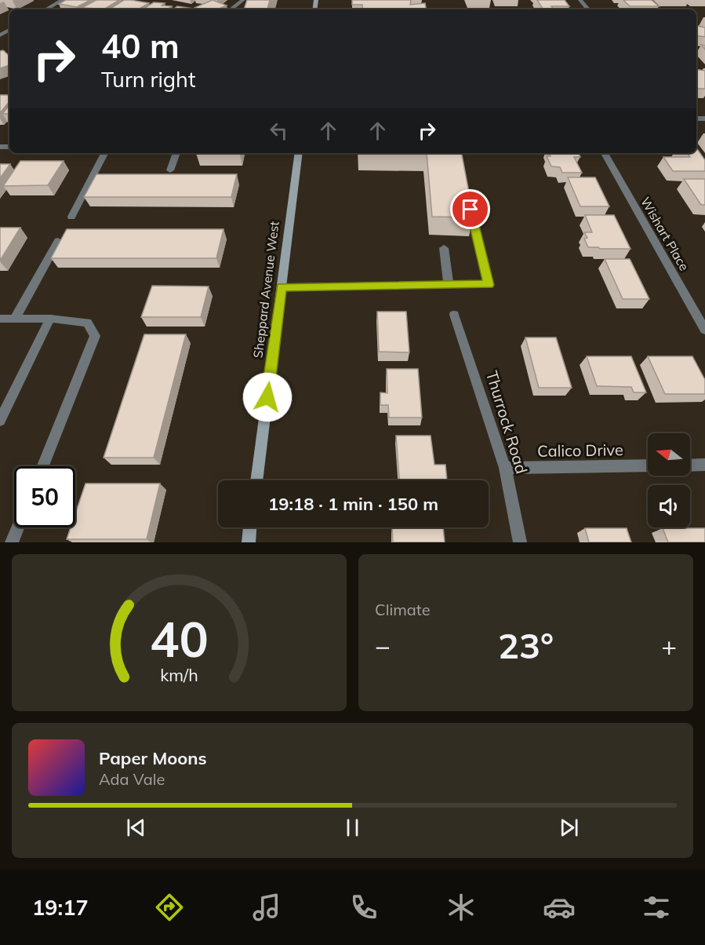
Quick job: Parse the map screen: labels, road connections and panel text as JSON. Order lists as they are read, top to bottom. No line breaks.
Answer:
{"streets":{"main road":["Sheppard Avenue West"],"street":["Wishart Place","Thurrock Road","Calico Drive"]},"crossings":[["Thurrock Road","Calico Drive"]],"north":"left","page":{"turn":["40 m","Turn right"],"limit":"50","trip":"19:18 · 1 min · 150 m","tile":"Climate","heat":["−","23°","+"],"song":["Paper Moons","Ada Vale"],"tabs":"19:17","gauge":["40","km/h"]}}
